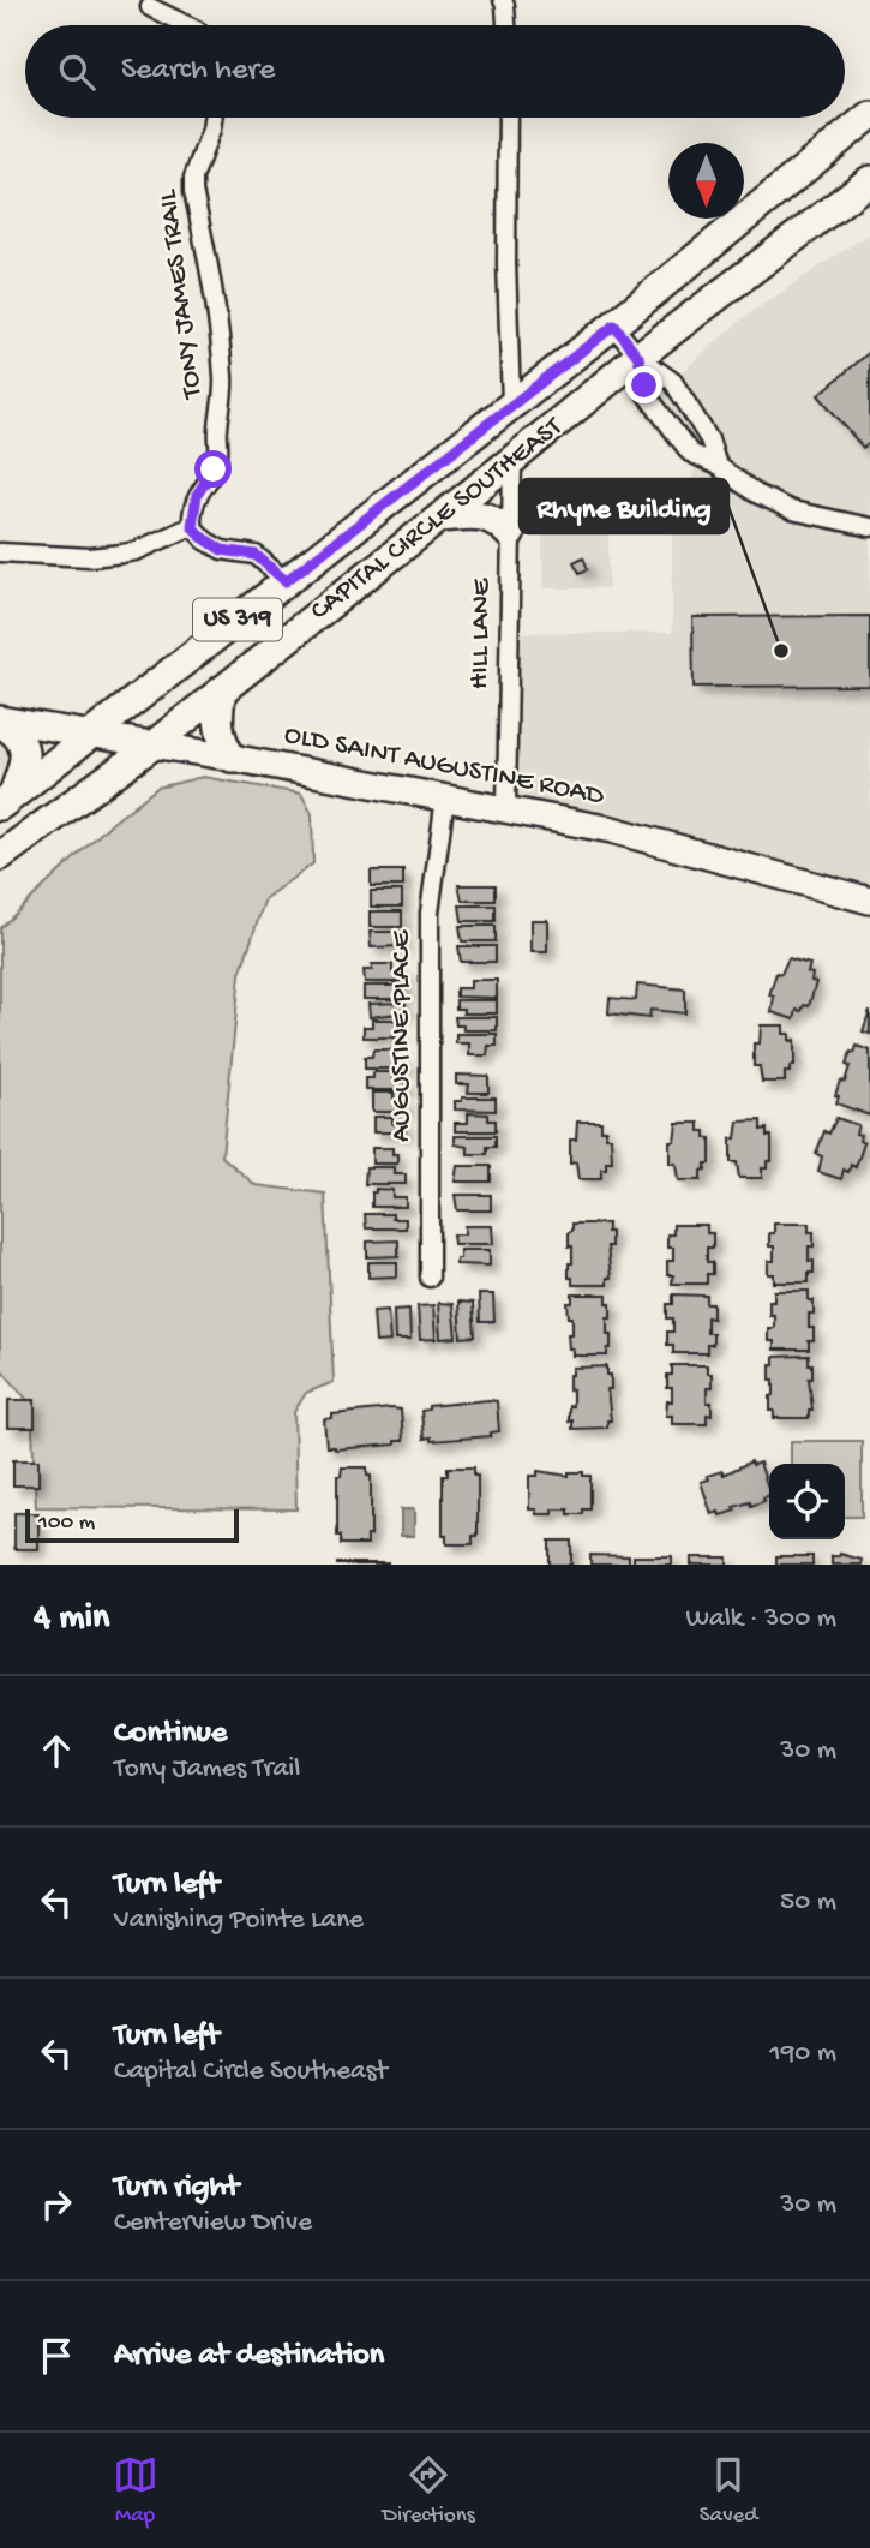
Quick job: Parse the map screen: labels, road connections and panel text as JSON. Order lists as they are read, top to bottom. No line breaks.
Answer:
{"streets":{"main road":["CAPITAL CIRCLE SOUTHEAST","US 319"],"street":["TONY JAMES TRAIL","HILL LANE","OLD SAINT AUGUSTINE ROAD","AUGUSTINE PLACE"]},"crossings":[["CAPITAL CIRCLE SOUTHEAST","HILL LANE"],["CAPITAL CIRCLE SOUTHEAST","OLD SAINT AUGUSTINE ROAD"],["HILL LANE","OLD SAINT AUGUSTINE ROAD"],["OLD SAINT AUGUSTINE ROAD","AUGUSTINE PLACE"]],"places":["Rhyne Building"],"scale_bar":"100 m","north":"bottom","page":{"search":"Search here","scale":"100 m","heading":["4 min","Walk · 300 m"],"list":[["Continue","Tony James Trail","30 m"],["Turn left","Vanishing Pointe Lane","50 m"],["Turn left","Capital Circle Southeast","190 m"],["Turn right","Centerview Drive","30 m"],"Arrive at destination"],"nav":["Map","Directions","Saved"]}}
